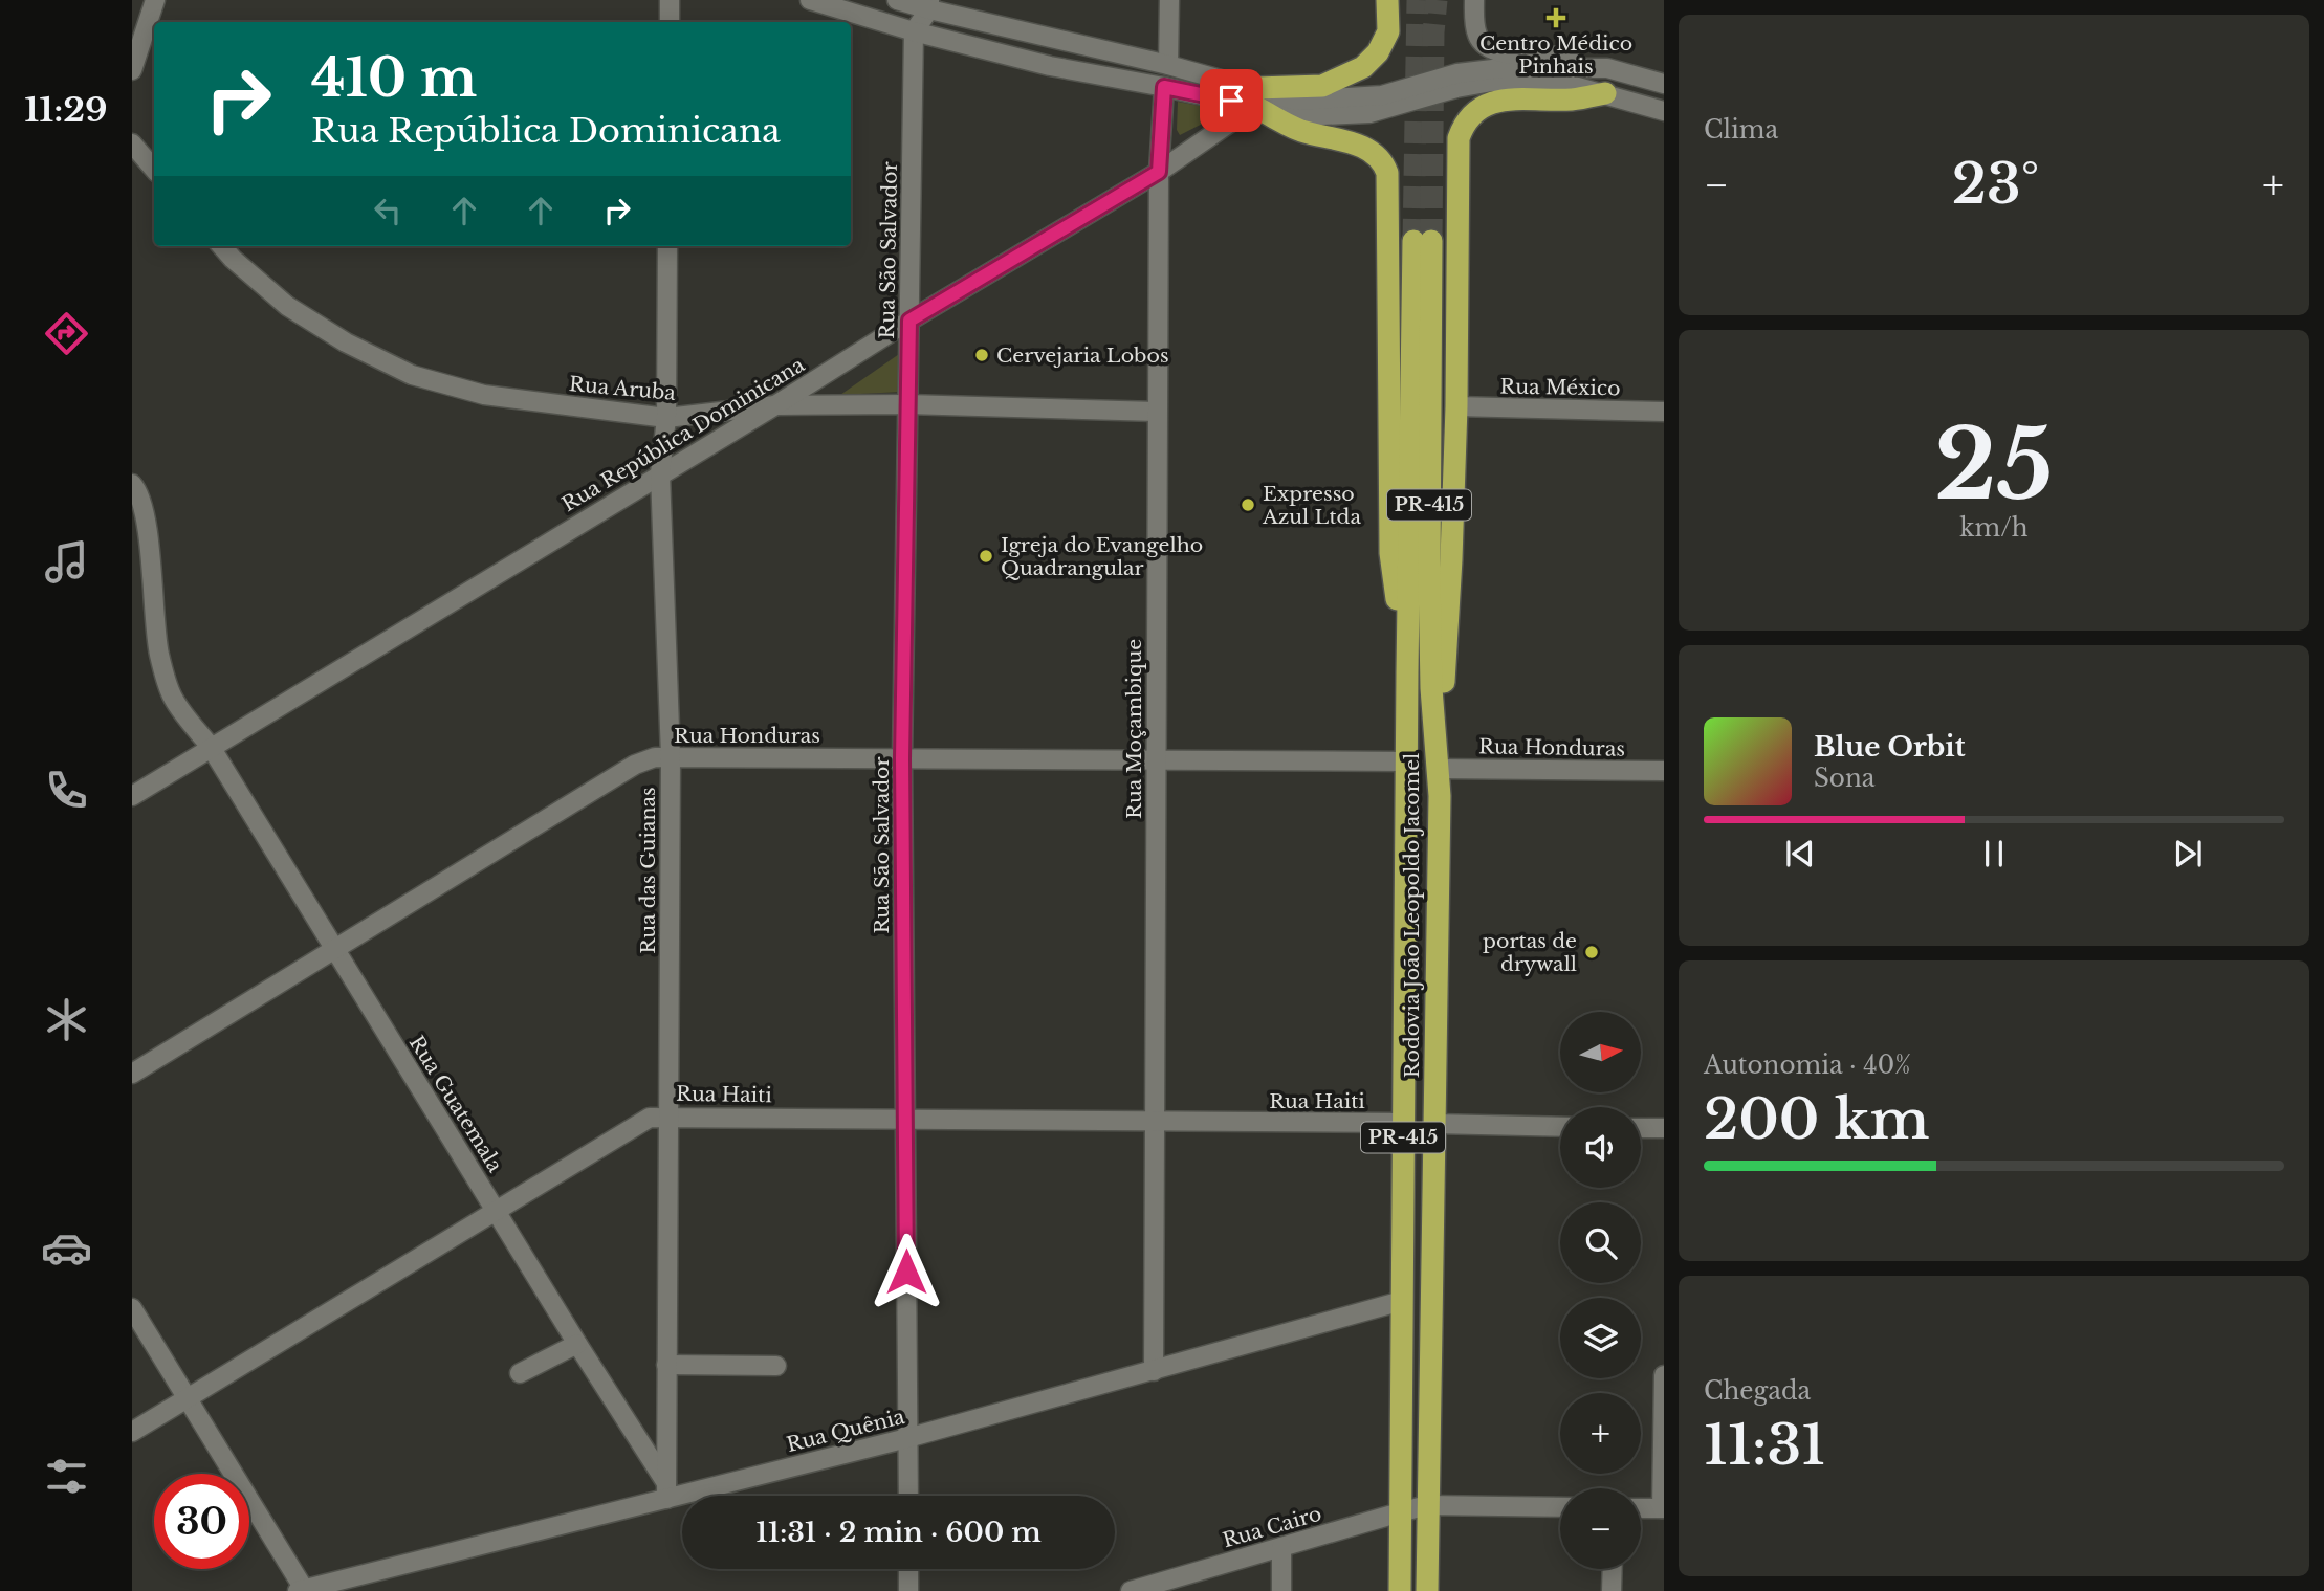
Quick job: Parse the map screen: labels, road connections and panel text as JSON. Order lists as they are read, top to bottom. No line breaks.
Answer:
{"streets":{"highway":["PR-415","Rodovia João Leopoldo Jacomel"],"street":["Rua São Salvador","Rua México","Rua Aruba","Rua República Dominicana","Rua Moçambique","Rua Honduras","Rua das Guianas","Rua Haiti","Rua Guatemala","Rua Quênia","Rua Cairo"]},"crossings":[["Rua São Salvador","Rua Aruba"],["Rua São Salvador","Rua República Dominicana"],["Rua São Salvador","Rua Honduras"],["Rua São Salvador","Rua Haiti"],["Rua São Salvador","Rua Quênia"],["Rua Aruba","Rua República Dominicana"],["Rua Aruba","Rua Moçambique"],["Rua Aruba","Rua das Guianas"],["Rua República Dominicana","Rua Moçambique"],["Rua República Dominicana","Rua das Guianas"],["Rua República Dominicana","Rua Guatemala"],["Rua Moçambique","Rua Honduras"],["Rua Moçambique","Rua Haiti"],["Rua Moçambique","Rua Quênia"],["Rua Honduras","Rua das Guianas"],["Rua Honduras","Rodovia João Leopoldo Jacomel"],["Rua Honduras","Rua Guatemala"],["Rua das Guianas","Rua Haiti"],["Rua das Guianas","Rua Guatemala"],["Rua das Guianas","Rua Quênia"],["Rodovia João Leopoldo Jacomel","Rua Haiti"],["Rodovia João Leopoldo Jacomel","Rua Quênia"],["Rodovia João Leopoldo Jacomel","Rua Cairo"],["Rua Haiti","Rua Guatemala"],["Rua Guatemala","Rua Quênia"]],"places":{"health":["Centro Médico Pinhais"],"other":["Cervejaria Lobos","Expresso Azul Ltda","Igreja do Evangelho Quadrangular","portas de drywall"]},"north":"right","page":{"tabs":"11:29","tile":["Clima",["25","km/h"],["Autonomia · 40%","200 km"],["Chegada","11:31"]],"turn":["410 m","Rua República Dominicana"],"heat":["−","23°","+"],"song":["Blue Orbit","Sona"],"map_buttons":["+","−"],"limit":"30","trip":"11:31 · 2 min · 600 m"}}
